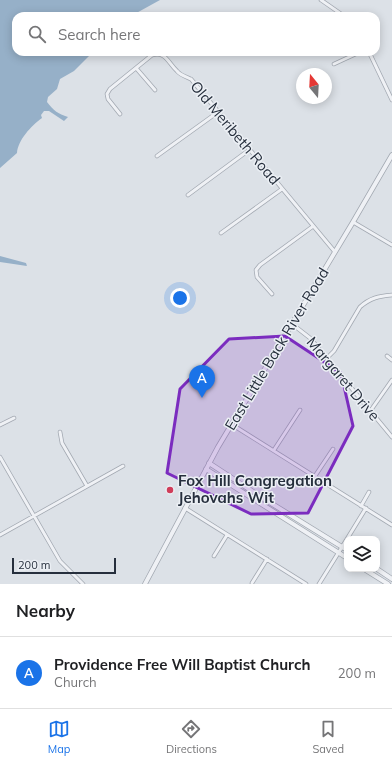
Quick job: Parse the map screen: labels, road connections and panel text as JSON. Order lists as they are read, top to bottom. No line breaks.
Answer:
{"streets":{"street":["Old Meribeth Road","East Little Back River Road","Margaret Drive"]},"crossings":[["Old Meribeth Road","East Little Back River Road"],["East Little Back River Road","Margaret Drive"]],"places":["Fox Hill Congregation Jehovahs Wit"],"scale_bar":"200 m","north":"top","page":{"search":"Search here","pins":"A","scale":"200 m","heading":"Nearby","list":[{"mark":"A","name":"Providence Free Will Baptist Church","note":"Church","value":"200 m"}],"nav":["Map","Directions","Saved"]}}
